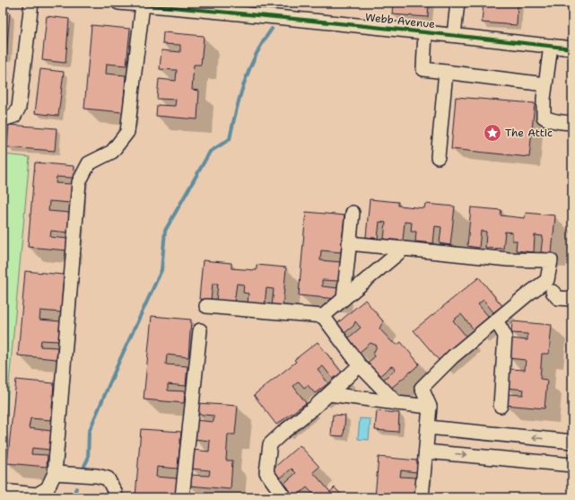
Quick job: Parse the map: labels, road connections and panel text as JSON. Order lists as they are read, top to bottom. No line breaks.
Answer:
{"streets":{"street":["Webb Avenue"]},"places":{"place":["The Attic"]}}
